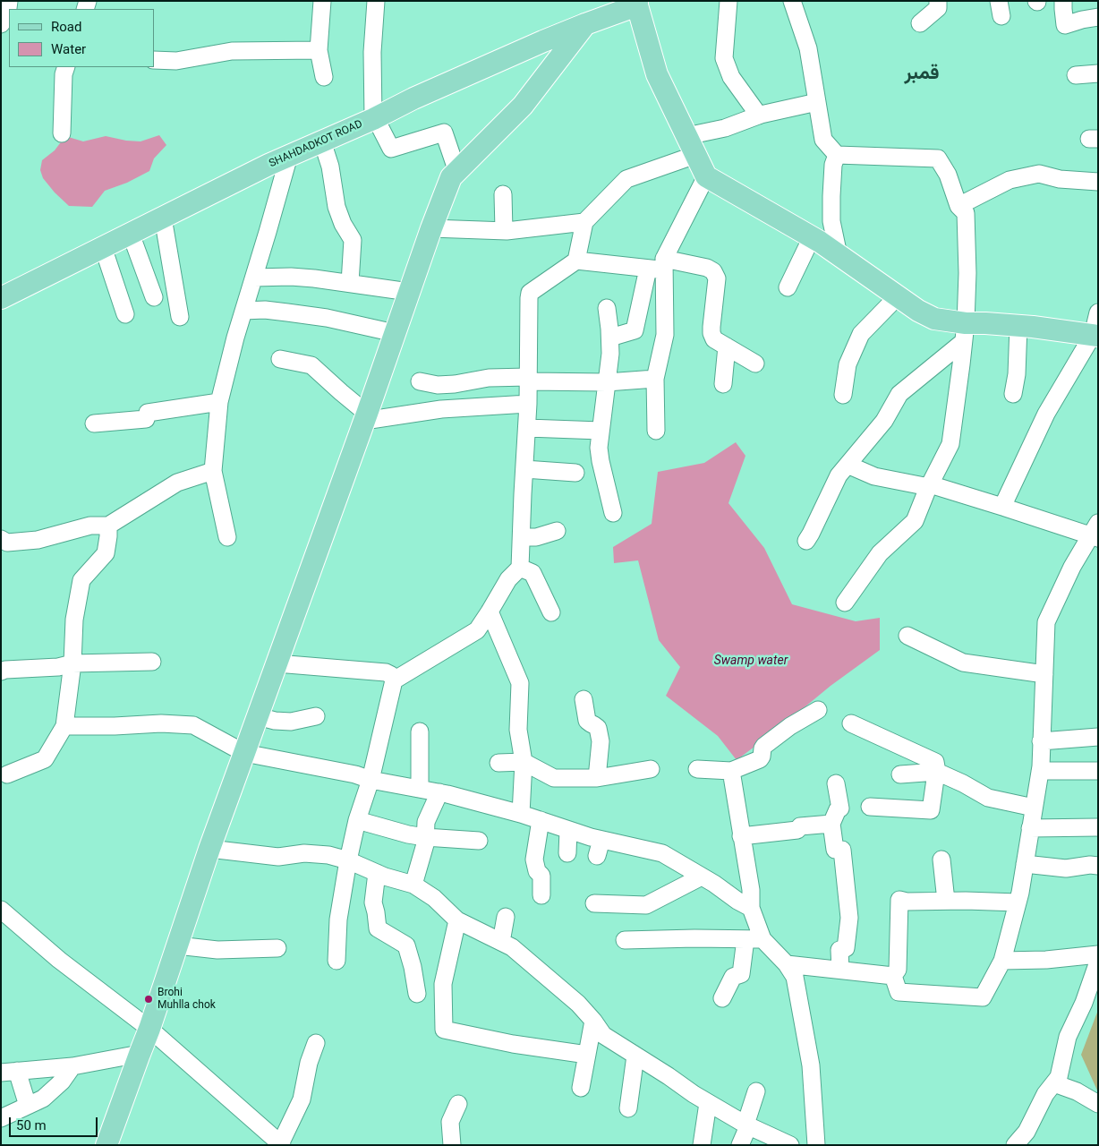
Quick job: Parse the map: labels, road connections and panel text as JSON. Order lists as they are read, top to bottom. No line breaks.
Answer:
{"streets":{"main road":["SHAHDADKOT ROAD"]},"districts":["قمبر"],"water":["Swamp water"],"places":["Brohi Muhlla chok"],"legend":["Road","Water"],"scale_bar":"50 m"}
